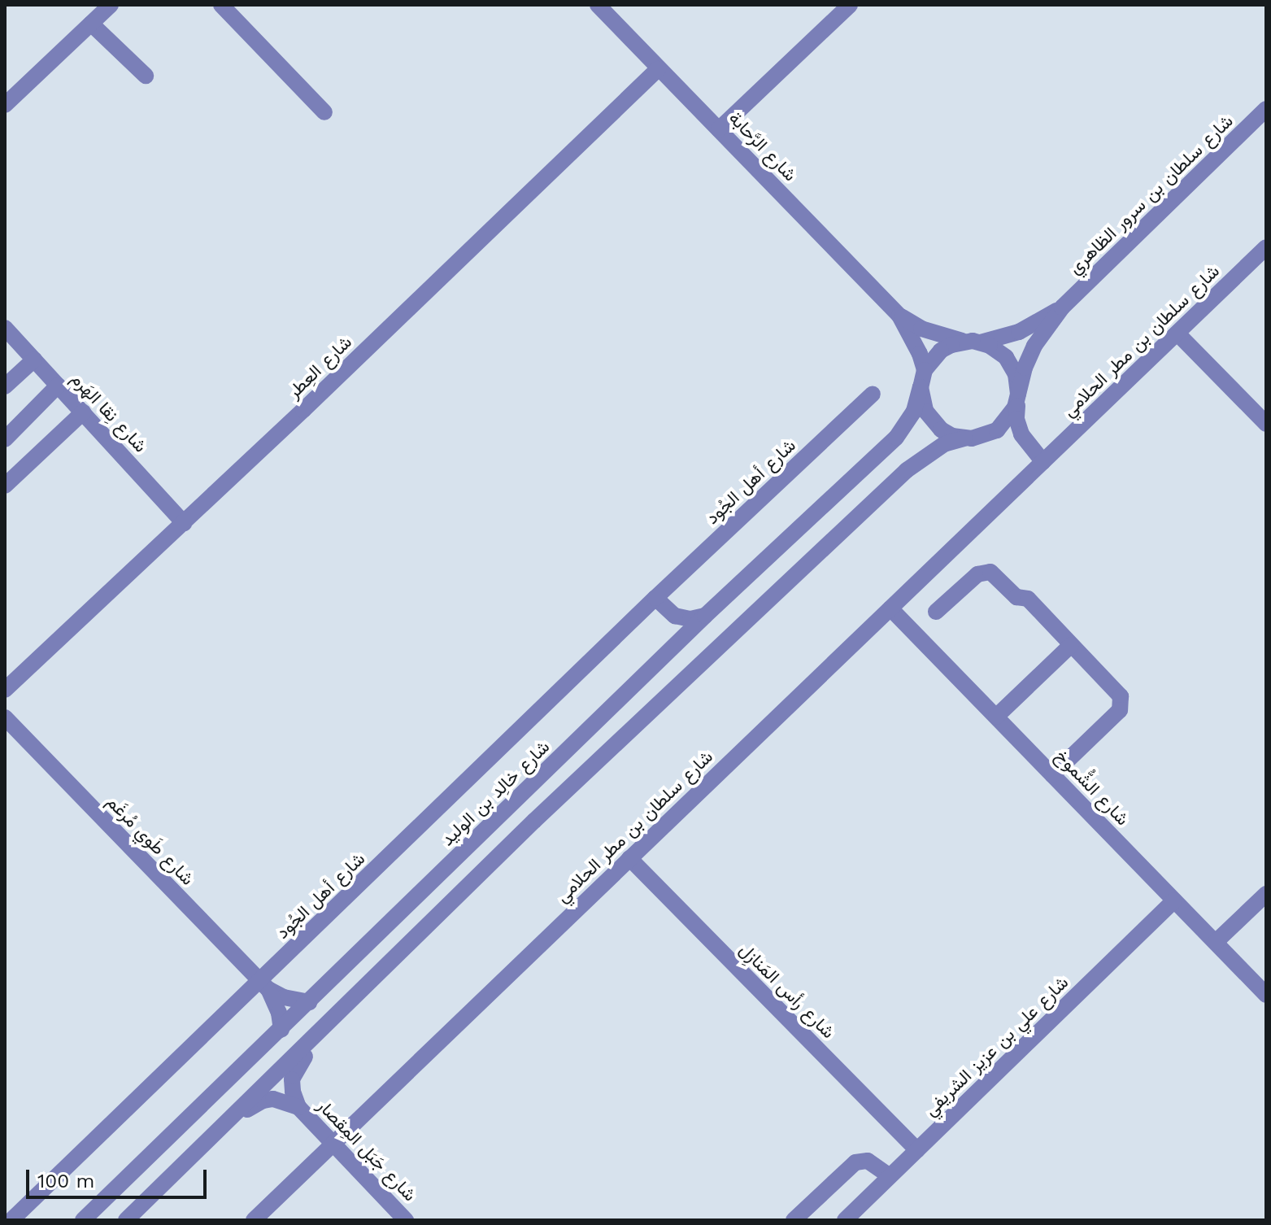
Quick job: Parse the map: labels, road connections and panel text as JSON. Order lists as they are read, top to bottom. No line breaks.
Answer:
{"streets":{"street":["شارع الرَّحابة","شارع سلطان بن سرور الظاهري","شارع سلطان بن مطر الحلامي","شارع العِطر","شارع نِقا الهَرم","شارع أهل الجُود","شارع الشُّموخ","شارع خالِد بن الوليد","شارع طَوي مُرغَم","شارع رأس المَنازِل","شارع علي بن عزيز الشريفي","شارع جَبَل المِقصار"]},"crossings":[["شارع الرَّحابة","شارع سلطان بن سرور الظاهري"],["شارع الرَّحابة","شارع العِطر"],["شارع الرَّحابة","شارع خالِد بن الوليد"],["شارع سلطان بن سرور الظاهري","شارع خالِد بن الوليد"],["شارع سلطان بن مطر الحلامي","شارع الشُّموخ"],["شارع سلطان بن مطر الحلامي","شارع رأس المَنازِل"],["شارع سلطان بن مطر الحلامي","شارع جَبَل المِقصار"],["شارع العِطر","شارع نِقا الهَرم"],["شارع أهل الجُود","شارع طَوي مُرغَم"],["شارع الشُّموخ","شارع علي بن عزيز الشريفي"],["شارع خالِد بن الوليد","شارع طَوي مُرغَم"],["شارع رأس المَنازِل","شارع علي بن عزيز الشريفي"]],"scale_bar":"100 m"}
